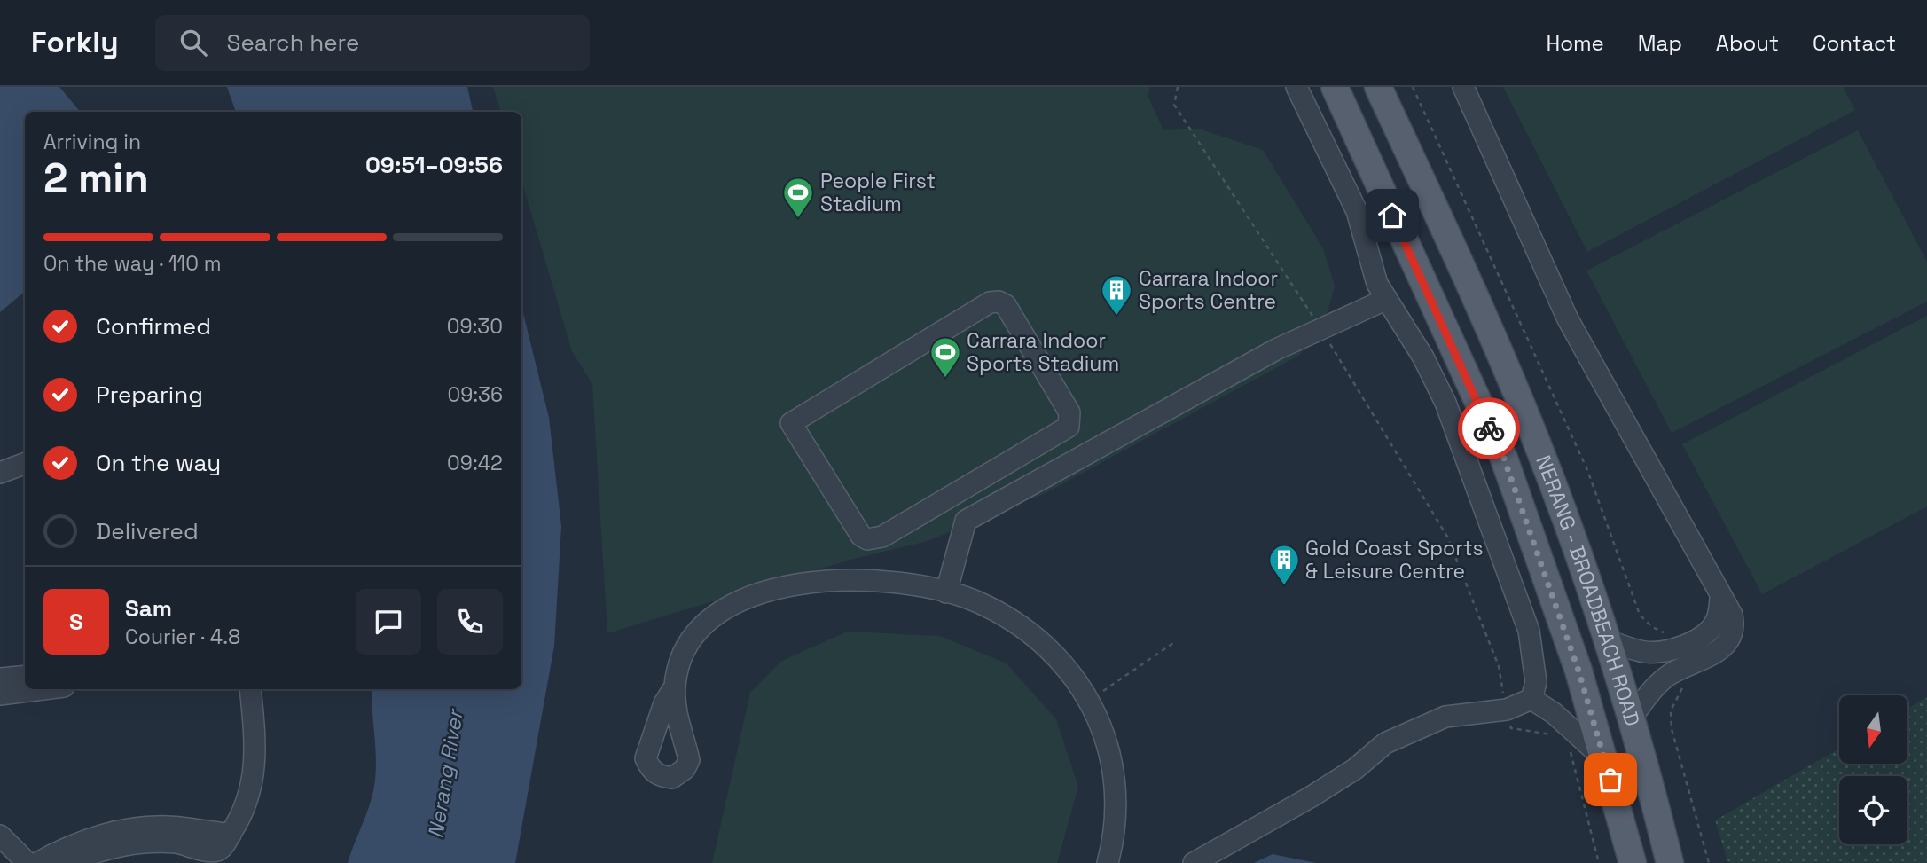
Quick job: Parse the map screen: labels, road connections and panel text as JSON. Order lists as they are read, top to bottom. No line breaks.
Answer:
{"streets":{"main road":["NERANG - BROADBEACH ROAD"]},"water":["Nerang River"],"places":{"sports":["People First Stadium","Carrara Indoor Sports Stadium"],"building":["Carrara Indoor Sports Centre","Gold Coast Sports & Leisure Centre"]},"north":"bottom","page":{"header":"Forkly","search":"Search here","nav":["Home","Map","About","Contact"],"heading":["2 min","Arriving in","09:51–09:56"],"panel":["Sam","Courier · 4.8"],"bar":"On the way · 110 m","list":[["Confirmed","09:30"],["Preparing","09:36"],["On the way","09:42"],"Delivered"],"round":"S"}}
